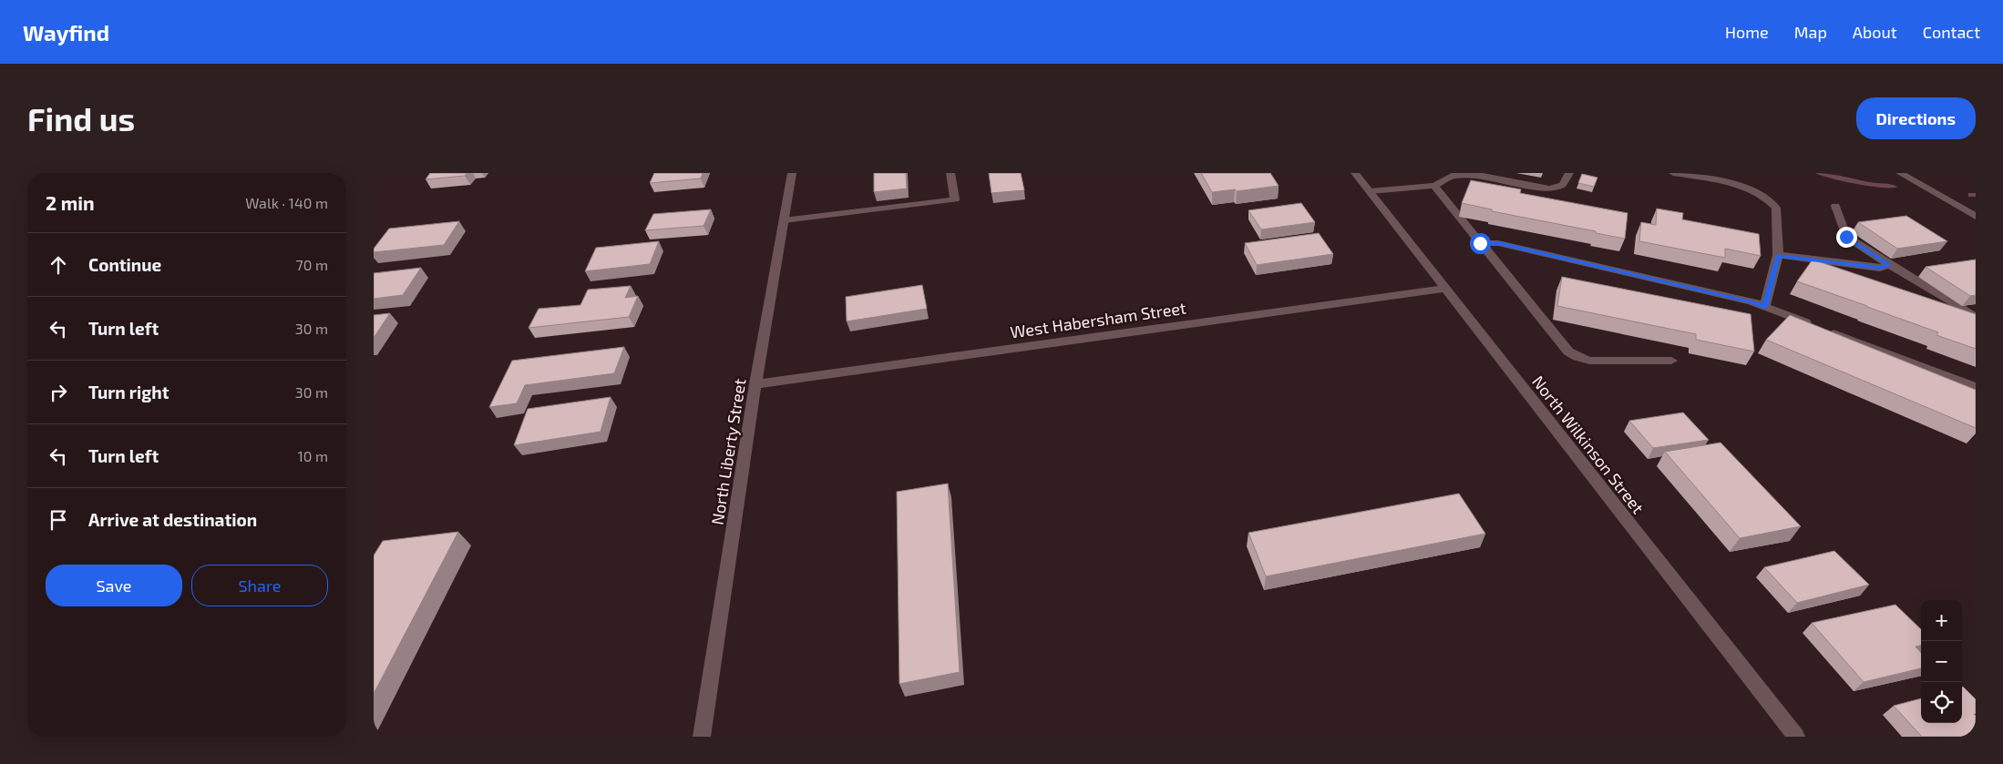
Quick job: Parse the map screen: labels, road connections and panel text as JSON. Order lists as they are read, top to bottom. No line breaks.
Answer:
{"streets":{"street":["West Habersham Street","North Wilkinson Street","North Liberty Street"]},"crossings":[["West Habersham Street","North Wilkinson Street"],["West Habersham Street","North Liberty Street"]],"page":{"header":"Wayfind","nav":["Home","Map","About","Contact"],"buttons":["Directions",["Save","Share"]],"title":"Find us","heading":["2 min","Walk · 140 m"],"list":[["Continue","70 m"],["Turn left","30 m"],["Turn right","30 m"],["Turn left","10 m"],"Arrive at destination"],"map_buttons":["+","−"]}}
